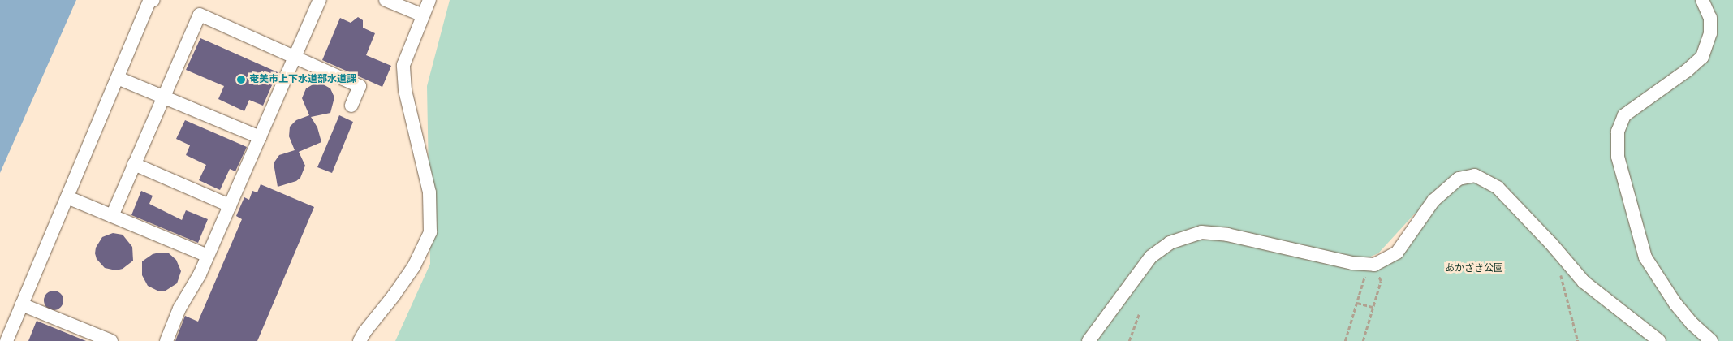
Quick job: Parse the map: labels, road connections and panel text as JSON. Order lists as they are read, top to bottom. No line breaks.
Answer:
{"parks":["あかざき公園"],"places":["奄美市上下水道部水道課"]}
